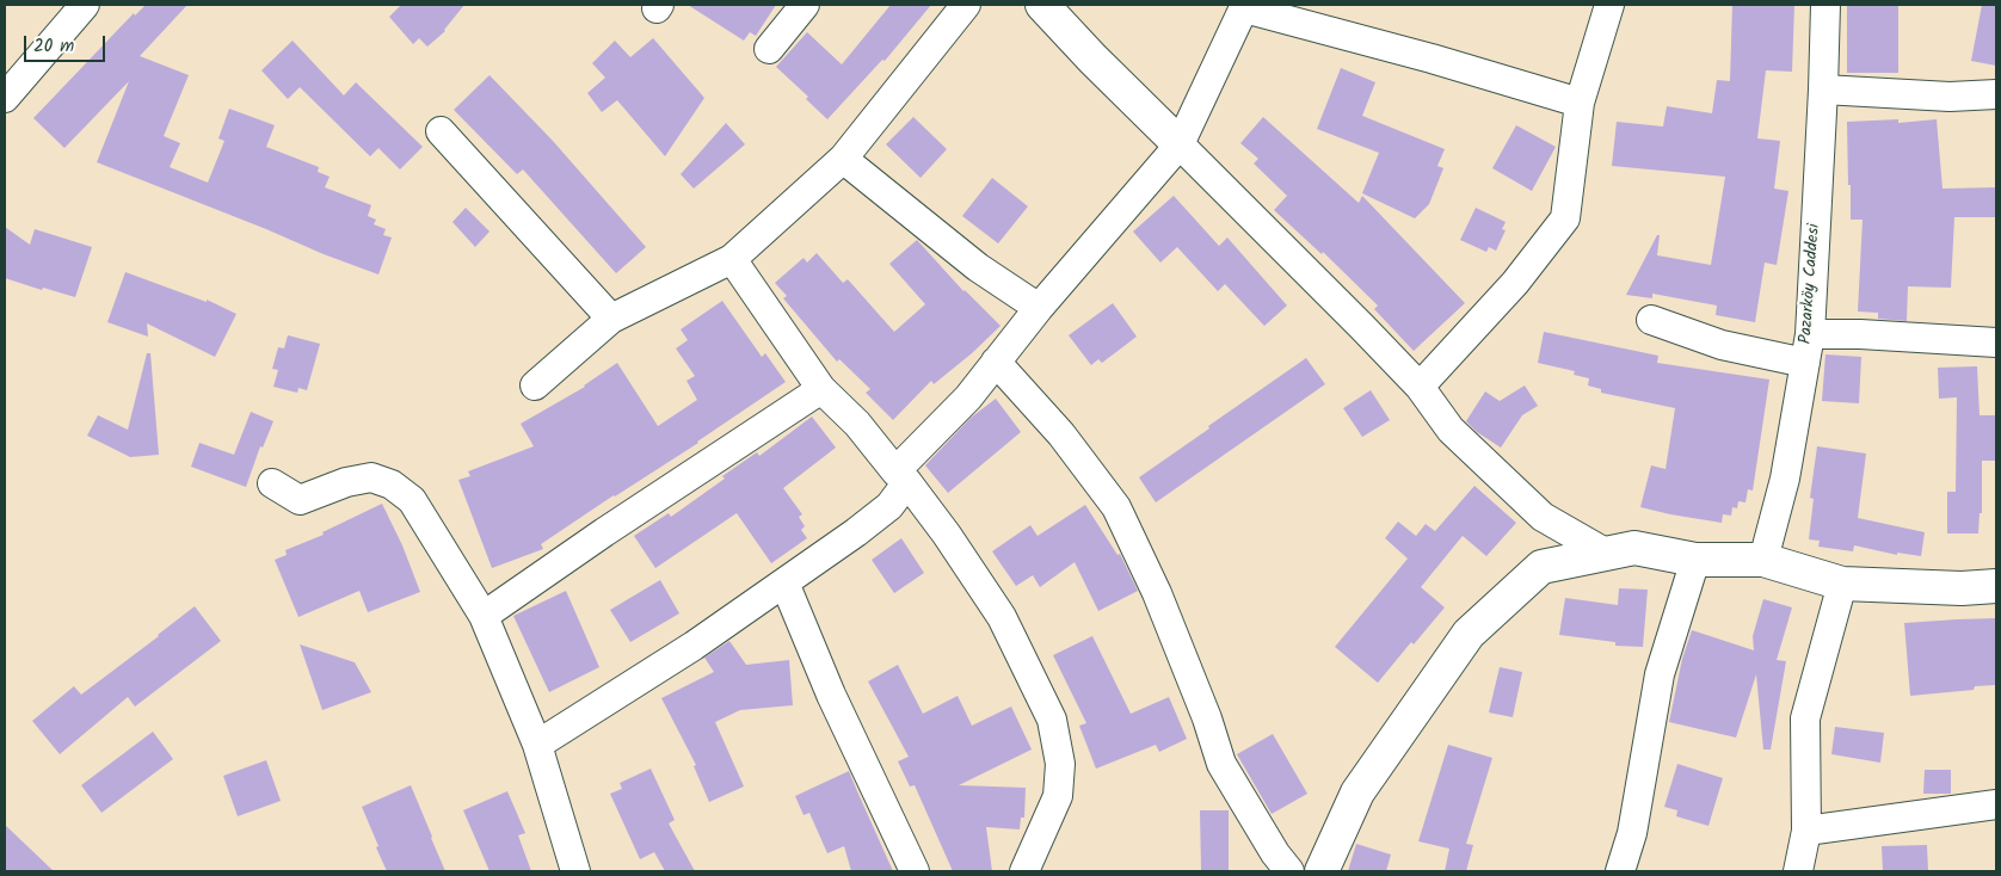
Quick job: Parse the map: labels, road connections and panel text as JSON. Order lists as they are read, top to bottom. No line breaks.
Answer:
{"streets":{"street":["Pazarköy Caddesi"]},"scale_bar":"20 m"}
